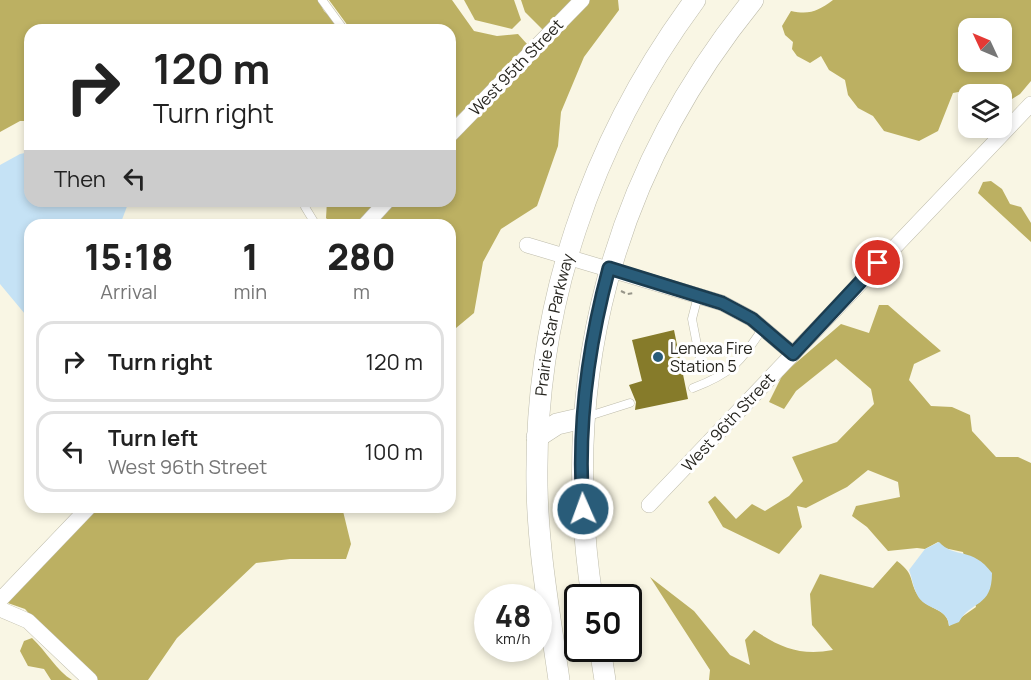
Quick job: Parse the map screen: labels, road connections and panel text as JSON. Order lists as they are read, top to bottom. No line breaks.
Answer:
{"streets":{"main road":["Prairie Star Parkway"],"street":["West 95th Street","West 96th Street"]},"places":["Lenexa Fire Station 5"],"north":"top left","page":{"turn":["120 m","Turn right"],"then":"Then","eta":["15:18","Arrival","1","min","280","m"],"list":[{"name":"Turn right","value":"120 m"},{"name":"Turn left","note":"West 96th Street","value":"100 m"}],"speed":"48 km/h","limit":"50"}}
